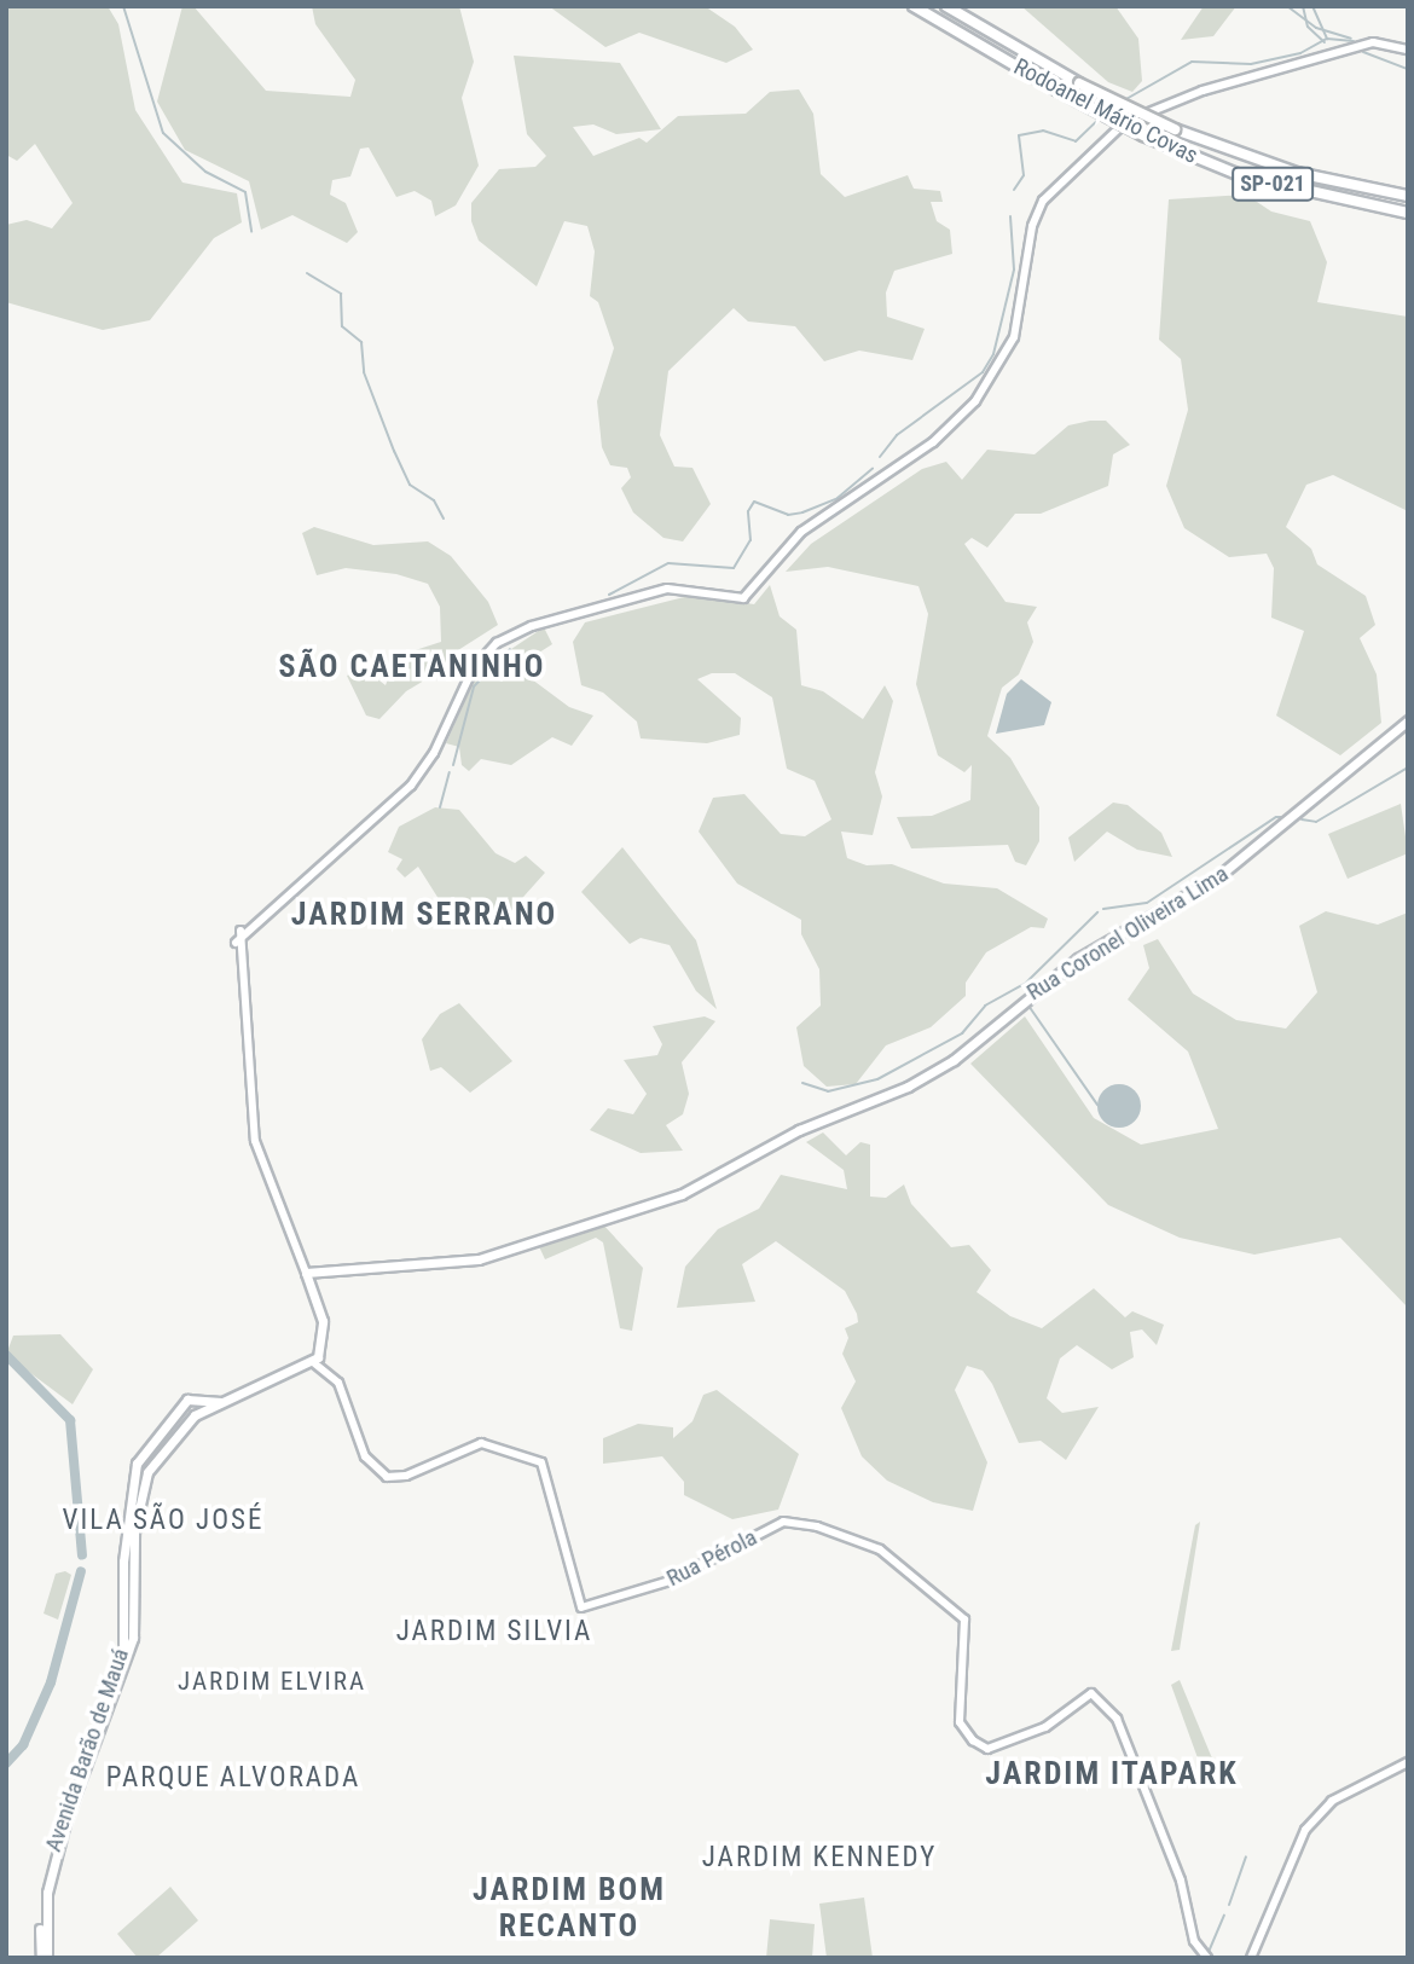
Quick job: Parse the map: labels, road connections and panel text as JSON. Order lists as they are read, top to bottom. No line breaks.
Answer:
{"streets":{"highway":["Rodoanel Mário Covas","SP-021"],"main road":["Rua Coronel Oliveira Lima","Rua Pérola","Avenida Barão de Mauá"]},"districts":["SÃO CAETANINHO","JARDIM SERRANO","VILA SÃO JOSÉ","JARDIM SILVIA","JARDIM ELVIRA","JARDIM ITAPARK","PARQUE ALVORADA","JARDIM KENNEDY","JARDIM BOM RECANTO"]}
